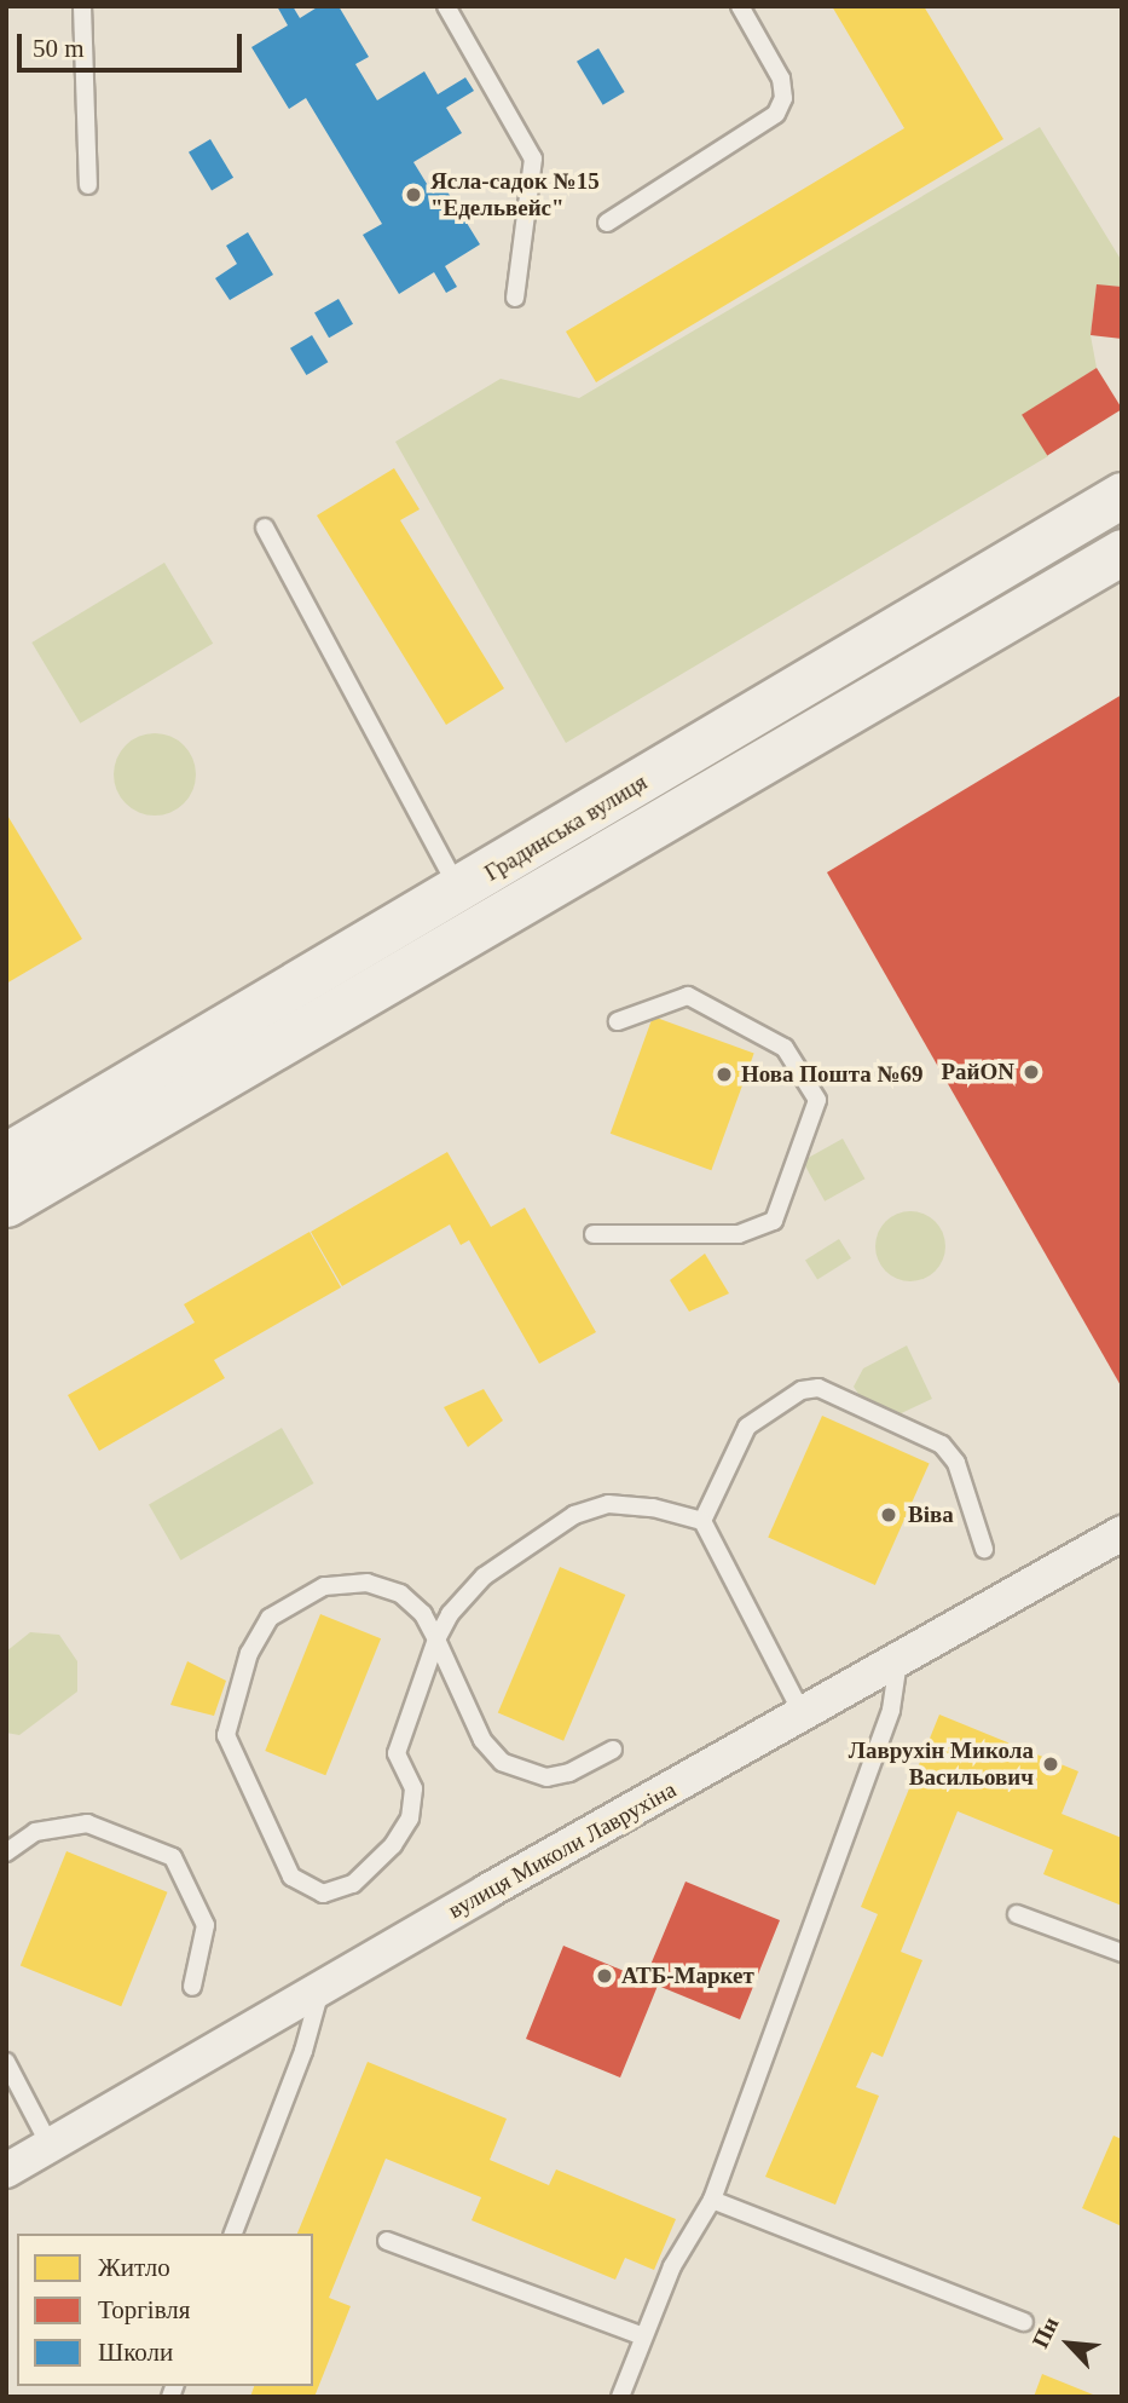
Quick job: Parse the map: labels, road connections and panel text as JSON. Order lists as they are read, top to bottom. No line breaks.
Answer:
{"streets":{"street":["Градинська вулиця","вулиця Миколи Лаврухіна"]},"places":["Ясла-садок №15 \"Едельвейс\"","РайON","Нова Пошта №69","Віва","Лаврухін Микола Васильович","АТБ-Маркет"],"legend":["Житло","Торгівля","Школи"],"scale_bar":"50 m","north":"top left"}
